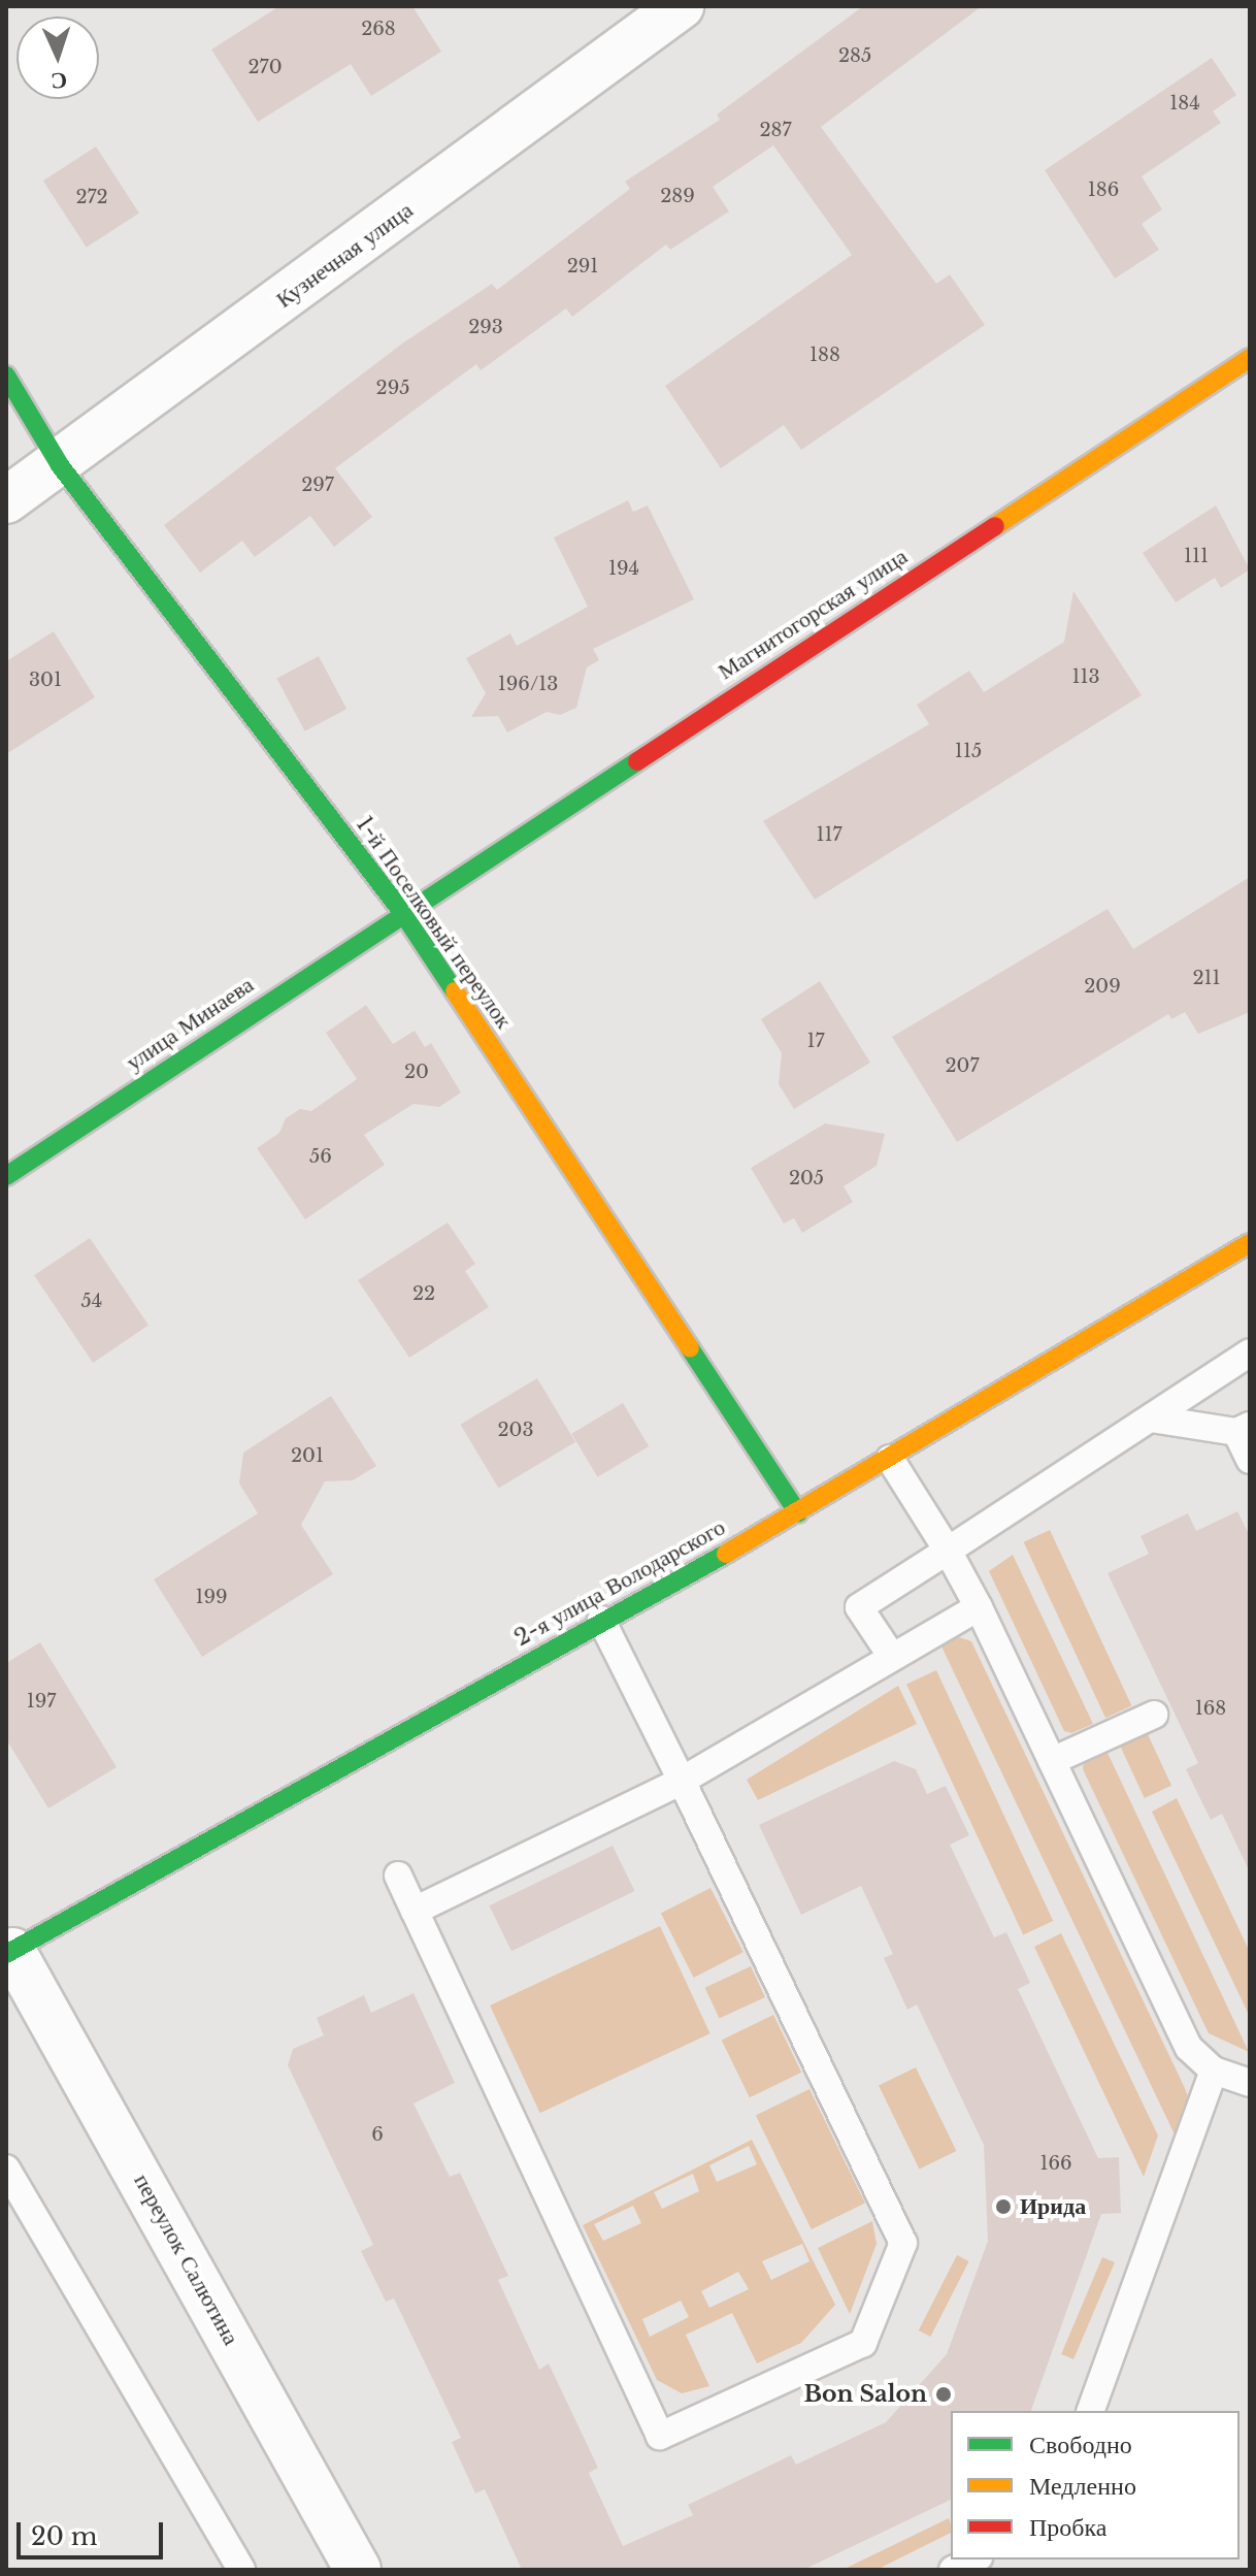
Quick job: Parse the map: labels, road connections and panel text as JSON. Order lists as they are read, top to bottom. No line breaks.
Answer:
{"streets":{"street":["Кузнечная улица","Магнитогорская улица","1-й Поселковый переулок","улица Минаева","2-я улица Володарского","переулок Салютина"]},"crossings":[["Кузнечная улица","1-й Поселковый переулок"],["Магнитогорская улица","1-й Поселковый переулок"],["Магнитогорская улица","улица Минаева"],["1-й Поселковый переулок","улица Минаева"],["1-й Поселковый переулок","2-я улица Володарского"],["2-я улица Володарского","переулок Салютина"]],"places":["Ирида","Bon Salon"],"house_numbers":["268","285","270","184","287","186","289","272","291","293","188","295","297","111","194","113","301","196/13","115","117","211","209","17","207","20","56","205","22","54","203","201","199","197","168","6","166"],"legend":["Свободно","Медленно","Пробка"],"scale_bar":"20 m","north":"bottom"}
